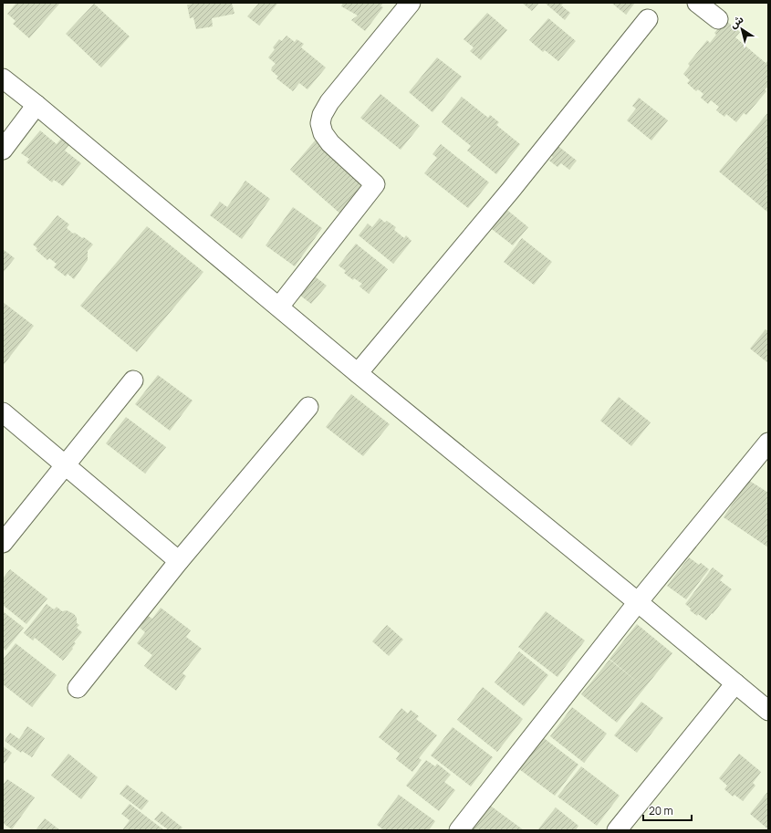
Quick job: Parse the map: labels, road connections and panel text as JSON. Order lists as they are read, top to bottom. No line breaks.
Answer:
{"scale_bar":"20 m","north":"top left"}
